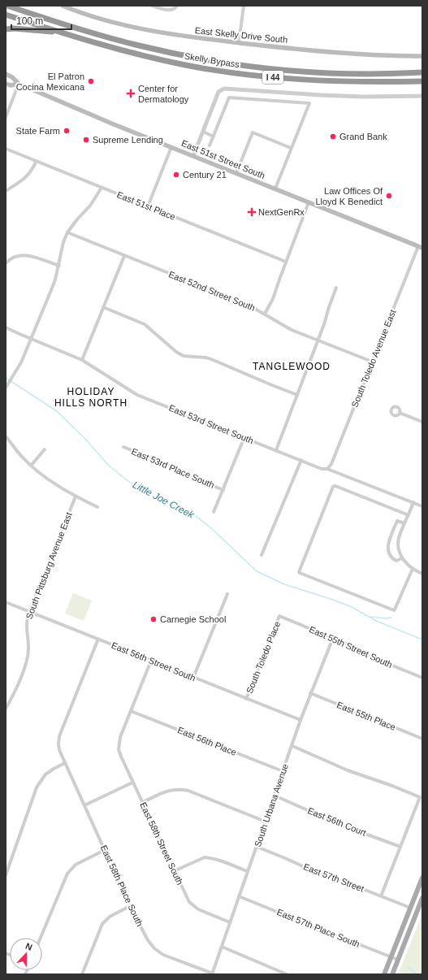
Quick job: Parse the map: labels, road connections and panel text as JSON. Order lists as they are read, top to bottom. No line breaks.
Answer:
{"streets":{"highway":["Skelly Bypass","I 44"],"main road":["East Skelly Drive South","East 51st Street South"],"street":["East 51st Place","East 52nd Street South","South Toledo Avenue East","East 53rd Street South","East 53rd Place South","South Pittsburg Avenue East","East 55th Street South","South Toledo Place","East 56th Street South","East 55th Place","East 56th Place","South Urbana Avenue","East 56th Court","East 58th Street South","East 57th Street","East 58th Place South","East 57th Place South"]},"crossings":[["East 51st Street South","South Toledo Avenue East"],["East 52nd Street South","South Toledo Avenue East"],["South Toledo Avenue East","East 53rd Street South"],["South Pittsburg Avenue East","East 56th Street South"],["East 55th Street South","South Toledo Place"],["East 55th Street South","South Urbana Avenue"],["South Toledo Place","East 56th Street South"],["East 56th Street South","South Urbana Avenue"],["East 56th Street South","East 58th Place South"],["East 55th Place","South Urbana Avenue"],["East 56th Place","South Urbana Avenue"],["East 56th Place","East 58th Street South"],["South Urbana Avenue","East 56th Court"],["South Urbana Avenue","East 58th Street South"],["South Urbana Avenue","East 57th Street"],["South Urbana Avenue","East 58th Place South"],["South Urbana Avenue","East 57th Place South"]],"districts":["TANGLEWOOD","HOLIDAY HILLS NORTH"],"water":["Little Joe Creek"],"places":{"other":["El Patron Cocina Mexicana","State Farm","Grand Bank","Supreme Lending","Century 21","Law Offices Of Lloyd K Benedict","Carnegie School"],"health":["Center for Dermatology","NextGenRx"]},"scale_bar":"100 m","north":"top"}
